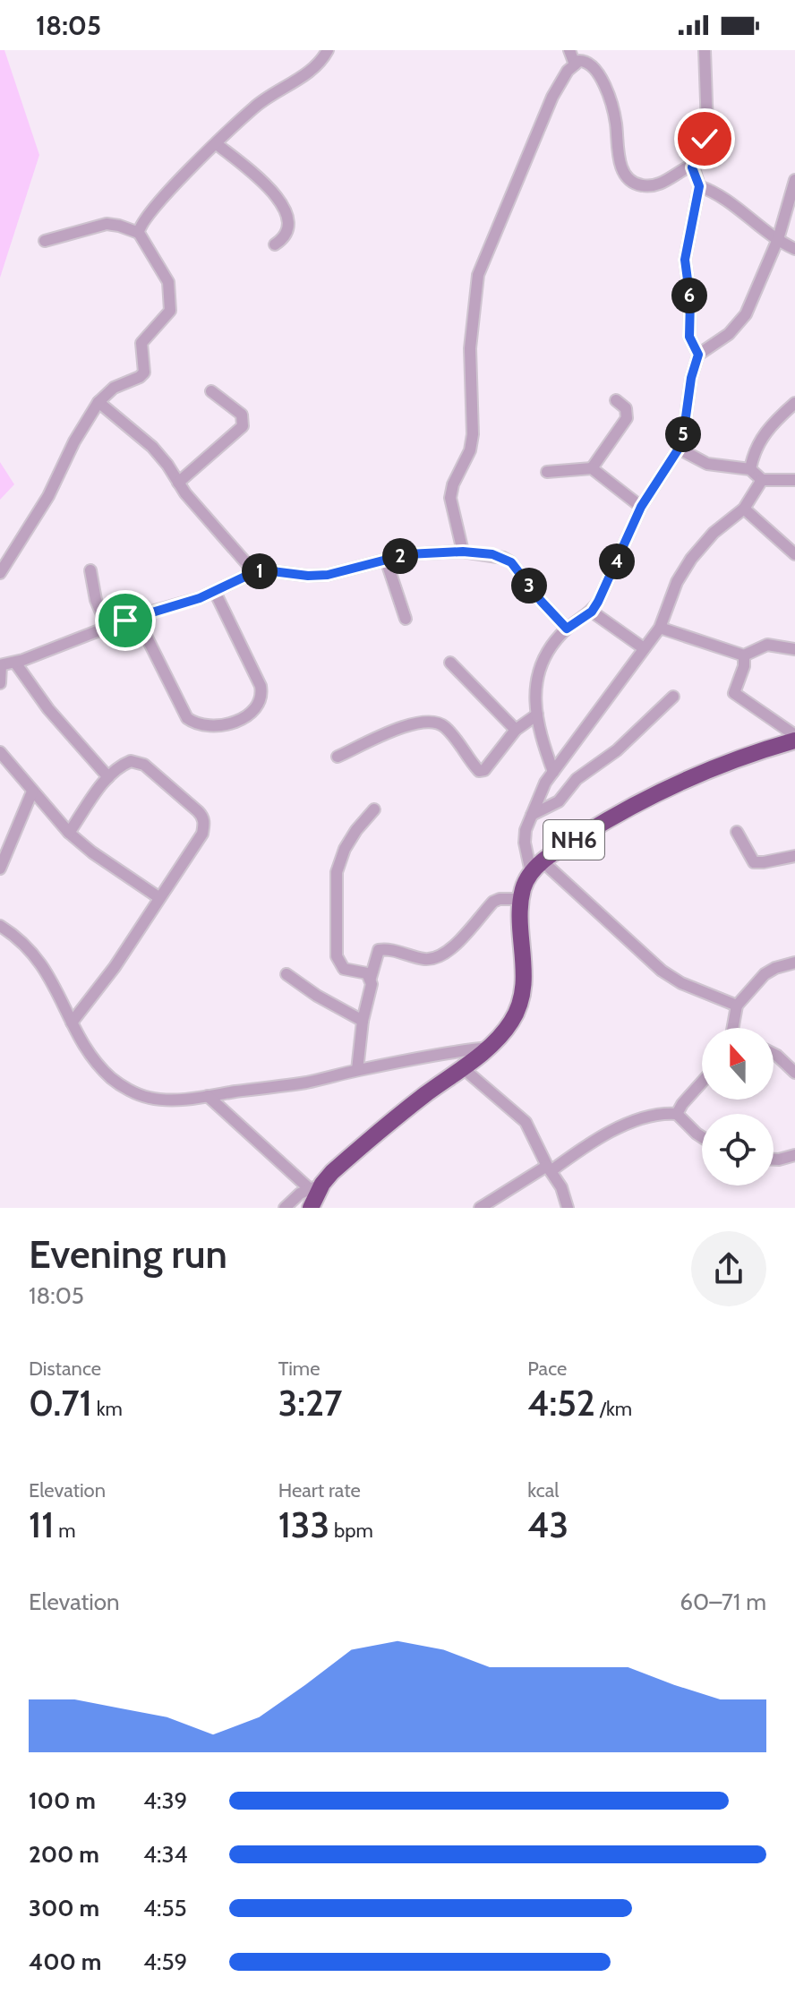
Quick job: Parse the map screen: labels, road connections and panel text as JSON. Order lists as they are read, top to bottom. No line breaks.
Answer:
{"streets":{"highway":["NH6"]},"north":"top","page":{"status":"18:05","pins":["6","5","2","4","1","3"],"heading":["Evening run","18:05"],"stats":[["Distance","0.71 km"],["Time","3:27"],["Pace","4:52 /km"],["Elevation","11 m"],["Heart rate","133 bpm"],["kcal","43"]],"chart":["Elevation","60–71 m"],"list":[{"name":"100 m","note":"4:39"},{"name":"200 m","note":"4:34"},{"name":"300 m","note":"4:55"},{"name":"400 m","note":"4:59"}]}}
